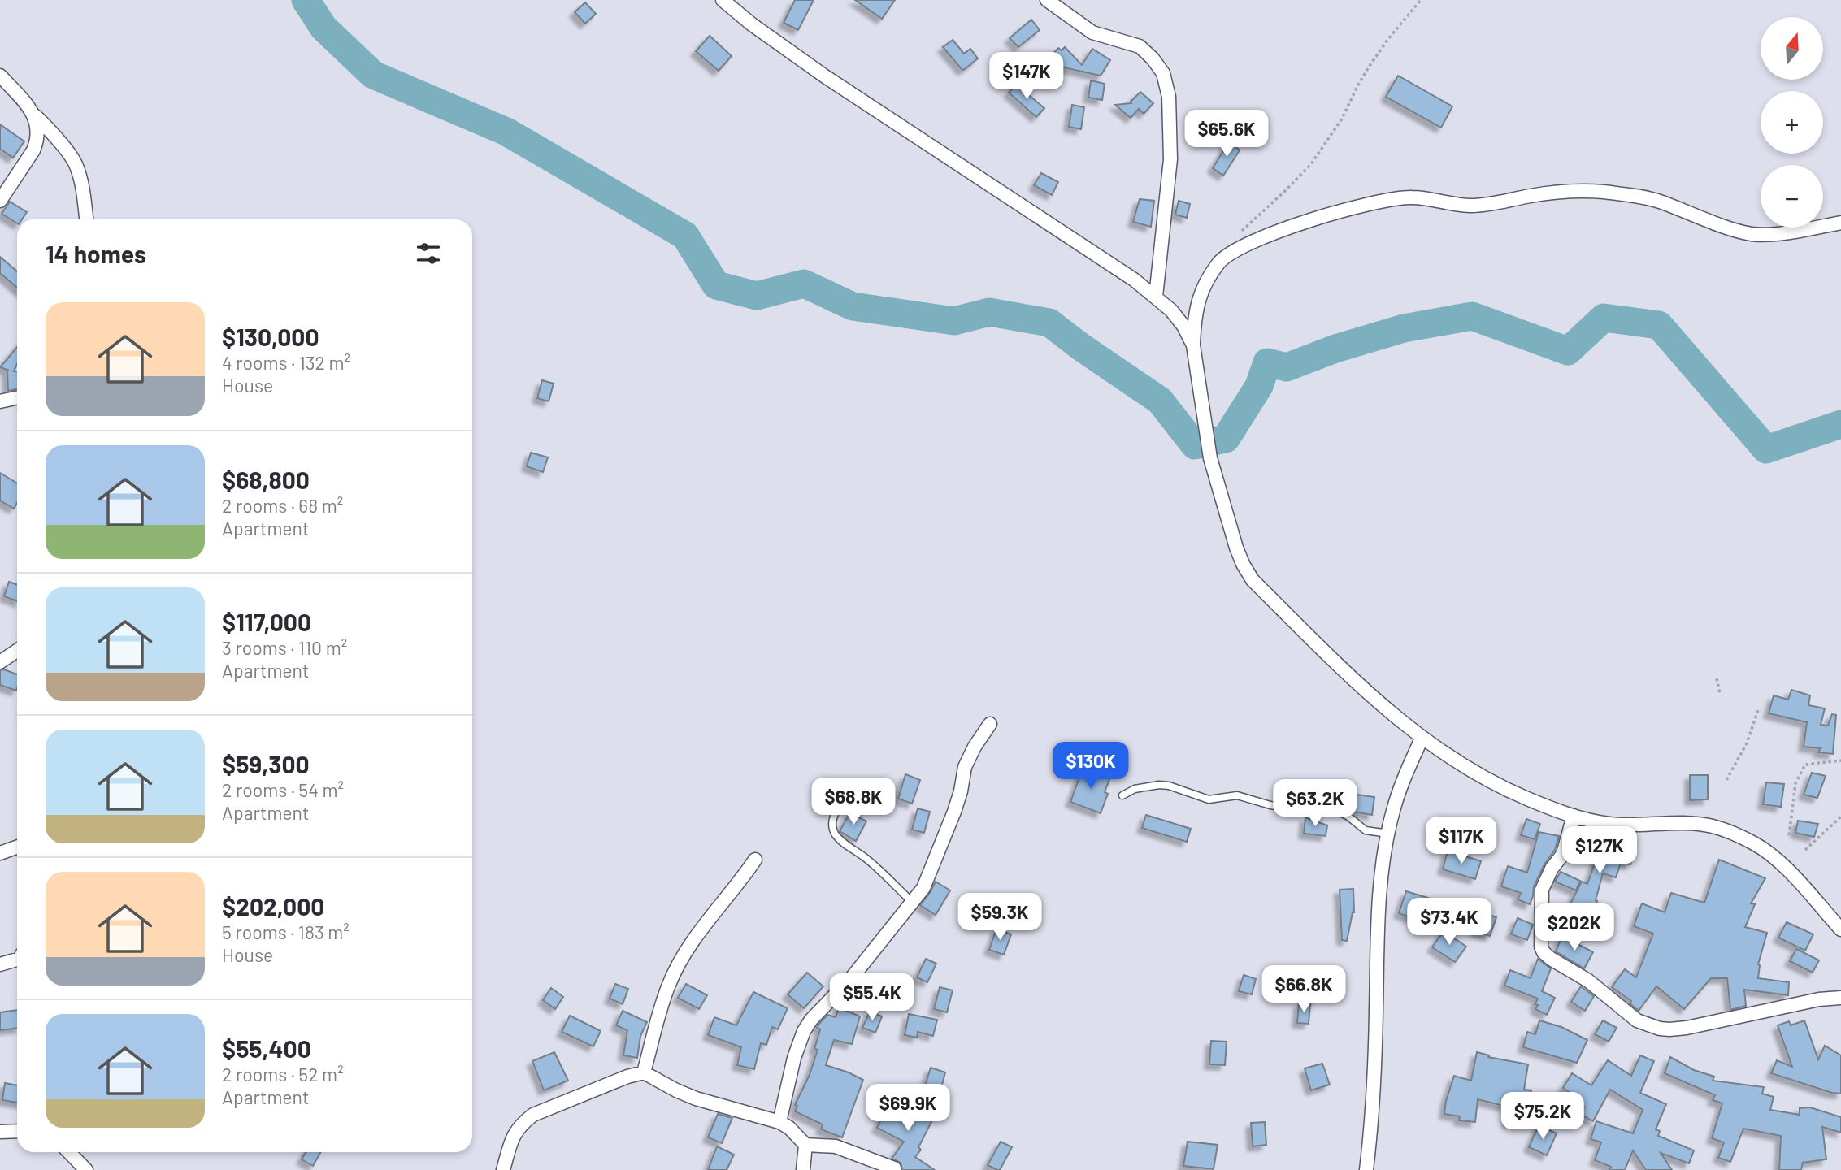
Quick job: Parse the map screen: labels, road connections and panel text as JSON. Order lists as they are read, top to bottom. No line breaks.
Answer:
{"north":"top","page":{"map_buttons":["+","−"],"price":["$147K","$65.6K","$130K","$68.8K","$63.2K","$117K","$127K","$59.3K","$73.4K","$202K","$66.8K","$55.4K","$69.9K","$75.2K"],"heading":"14 homes","list":[{"name":"$130,000","note":"4 rooms · 132 m² · House"},{"name":"$68,800","note":"2 rooms · 68 m² · Apartment"},{"name":"$117,000","note":"3 rooms · 110 m² · Apartment"},{"name":"$59,300","note":"2 rooms · 54 m² · Apartment"},{"name":"$202,000","note":"5 rooms · 183 m² · House"},{"name":"$55,400","note":"2 rooms · 52 m² · Apartment"}]}}
